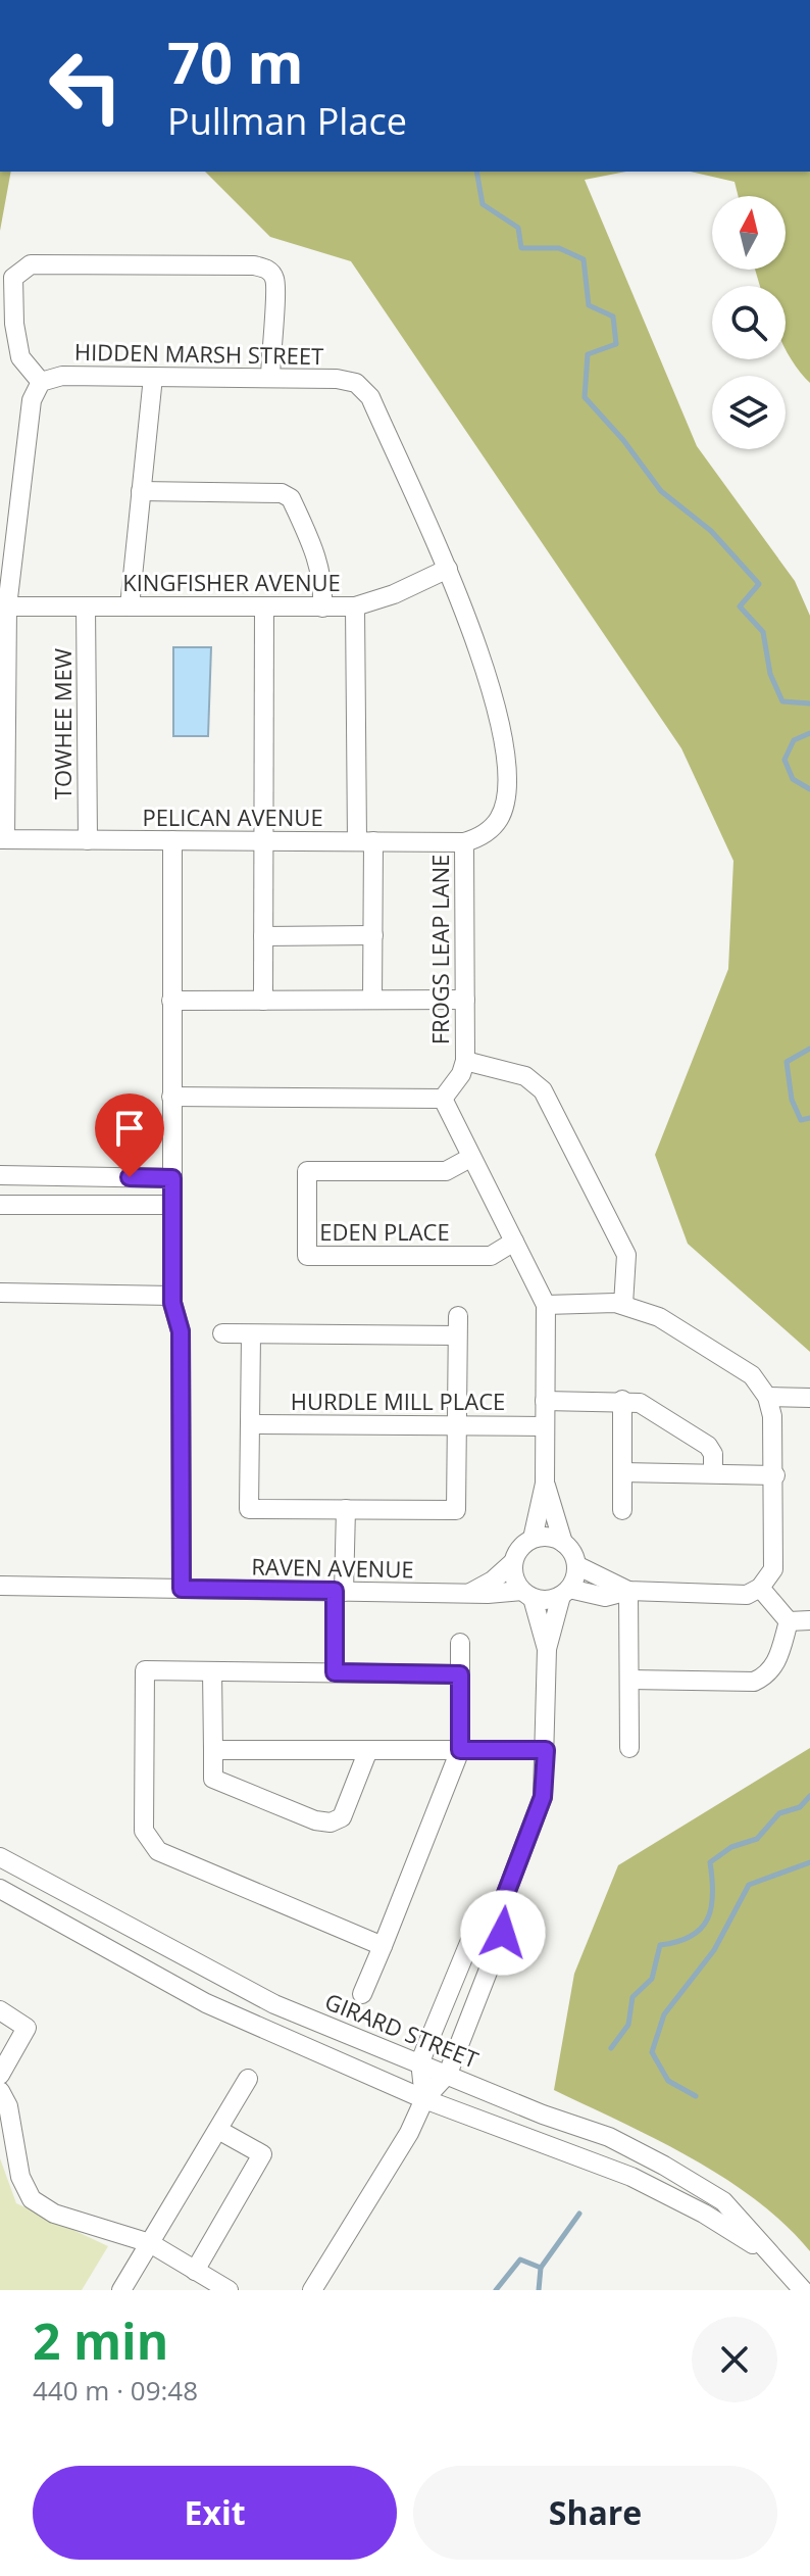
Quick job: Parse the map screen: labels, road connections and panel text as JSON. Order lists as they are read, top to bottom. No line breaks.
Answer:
{"streets":{"street":["HIDDEN MARSH STREET","KINGFISHER AVENUE","TOWHEE MEW","PELICAN AVENUE","FROGS LEAP LANE","EDEN PLACE","HURDLE MILL PLACE","RAVEN AVENUE","GIRARD STREET"]},"crossings":[["HIDDEN MARSH STREET","KINGFISHER AVENUE"],["HIDDEN MARSH STREET","PELICAN AVENUE"],["HIDDEN MARSH STREET","FROGS LEAP LANE"],["KINGFISHER AVENUE","TOWHEE MEW"],["TOWHEE MEW","PELICAN AVENUE"],["PELICAN AVENUE","FROGS LEAP LANE"]],"north":"top","page":{"turn":["70 m","Pullman Place"],"heading":["2 min","440 m · 09:48"],"buttons":["Exit","Share"]}}
